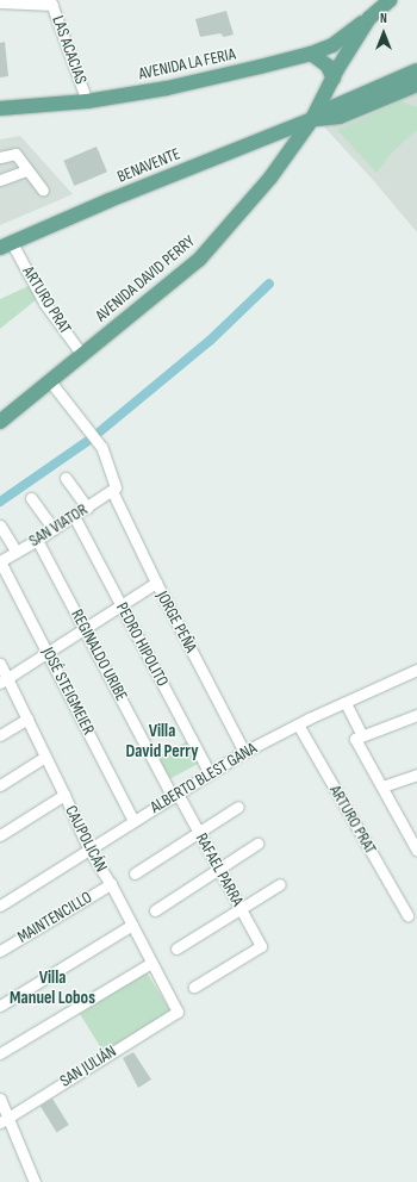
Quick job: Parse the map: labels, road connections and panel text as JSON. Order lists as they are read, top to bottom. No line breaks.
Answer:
{"streets":{"main road":["AVENIDA LA FERIA","BENAVENTE","AVENIDA DAVID PERRY"],"street":["LAS ACACIAS","ARTURO PRAT","SAN VIATOR","JORGE PEÑA","PEDRO HIPOLITO","REGINALDO URIBE","JOSÉ STEIGMEIER","ALBERTO BLEST GANA","CAUPOLICÁN","RAFAEL PARRA","MAINTENCILLO","SAN JULIÁN"]},"crossings":[["LAS ACACIAS","AVENIDA LA FERIA"],["AVENIDA LA FERIA","AVENIDA DAVID PERRY"],["BENAVENTE","AVENIDA DAVID PERRY"],["BENAVENTE","ARTURO PRAT"],["AVENIDA DAVID PERRY","ARTURO PRAT"],["AVENIDA DAVID PERRY","JORGE PEÑA"],["ARTURO PRAT","ALBERTO BLEST GANA"],["SAN VIATOR","JORGE PEÑA"],["SAN VIATOR","PEDRO HIPOLITO"],["SAN VIATOR","REGINALDO URIBE"],["SAN VIATOR","JOSÉ STEIGMEIER"],["JORGE PEÑA","ALBERTO BLEST GANA"],["PEDRO HIPOLITO","ALBERTO BLEST GANA"],["REGINALDO URIBE","ALBERTO BLEST GANA"],["REGINALDO URIBE","RAFAEL PARRA"],["JOSÉ STEIGMEIER","ALBERTO BLEST GANA"],["ALBERTO BLEST GANA","CAUPOLICÁN"],["ALBERTO BLEST GANA","RAFAEL PARRA"],["CAUPOLICÁN","MAINTENCILLO"],["CAUPOLICÁN","SAN JULIÁN"]],"districts":["Villa David Perry","Villa Manuel Lobos"],"north":"top"}
